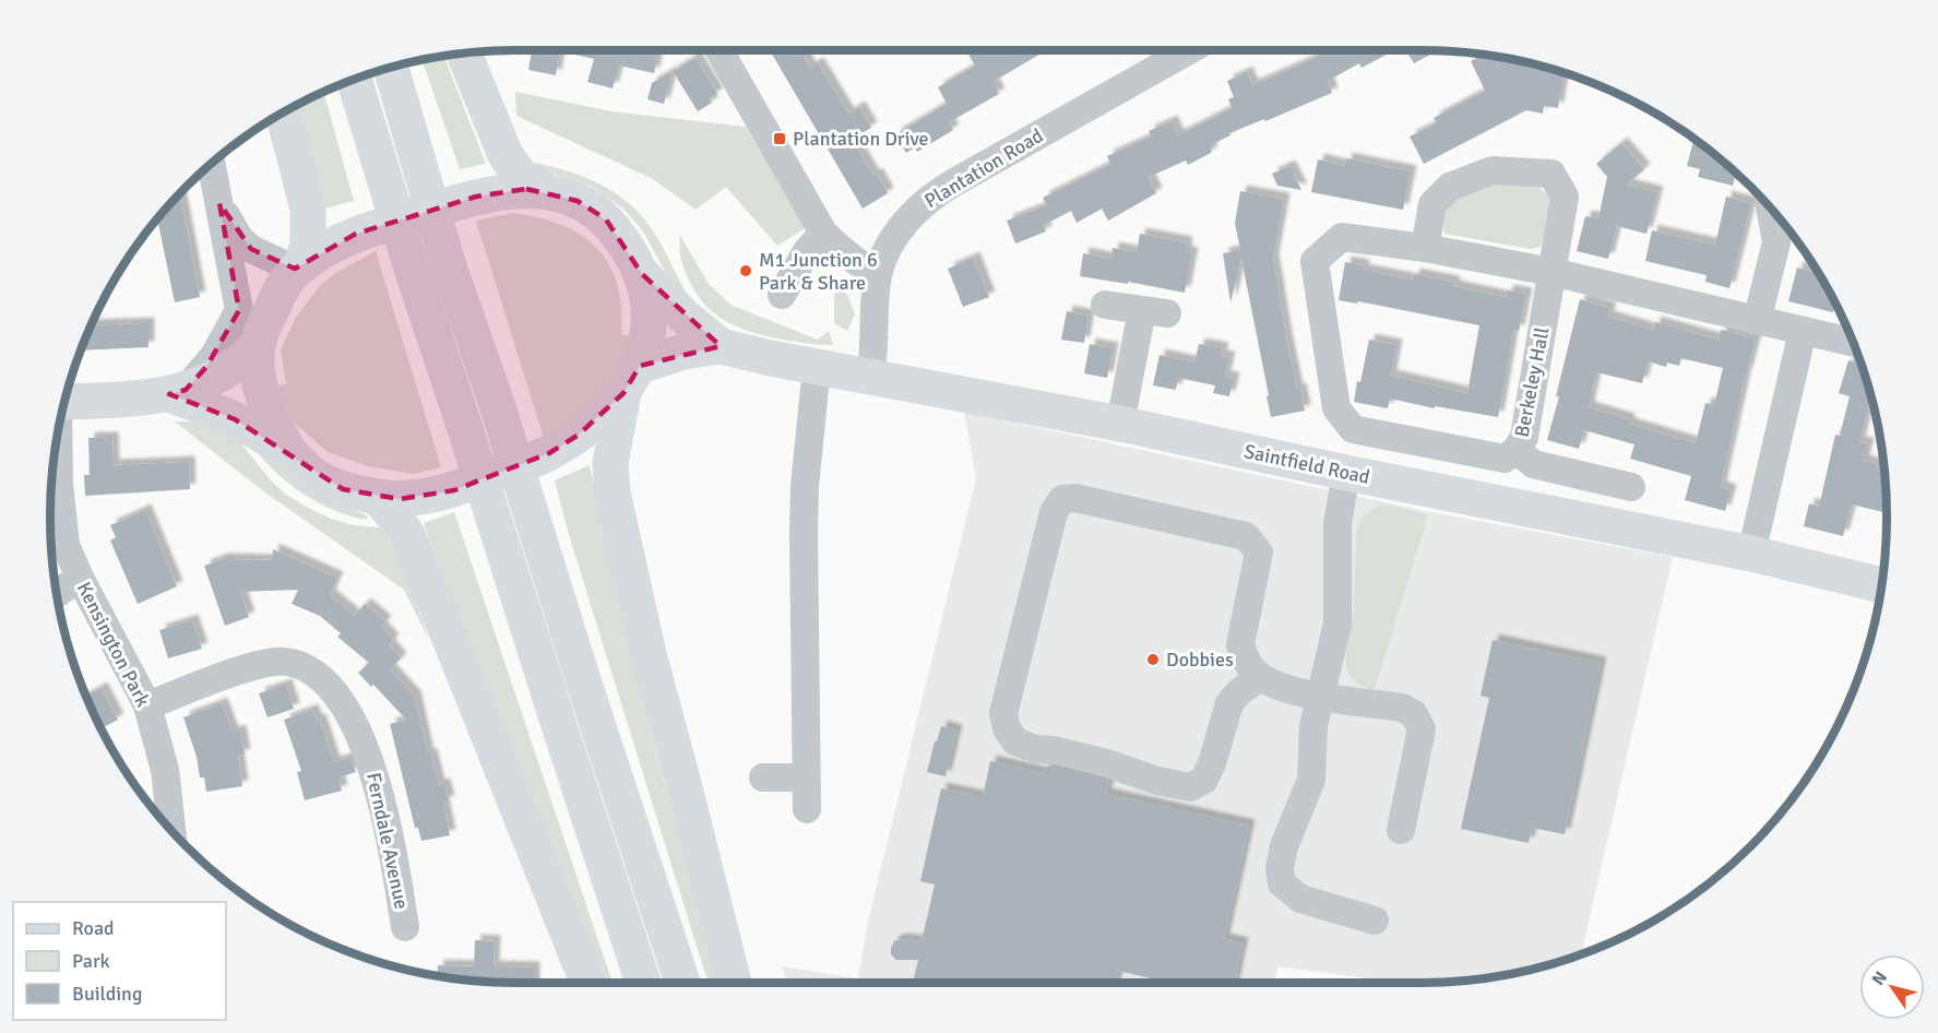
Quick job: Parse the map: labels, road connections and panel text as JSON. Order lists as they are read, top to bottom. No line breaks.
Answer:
{"streets":{"main road":["Saintfield Road"],"street":["Plantation Road","Berkeley Hall","Kensington Park","Ferndale Avenue"]},"crossings":[["Plantation Road","Saintfield Road"],["Kensington Park","Ferndale Avenue"]],"places":{"transit":["Plantation Drive"],"other":["M1 Junction 6 Park & Share","Dobbies"]},"legend":["Road","Park","Building"],"north":"top left"}
